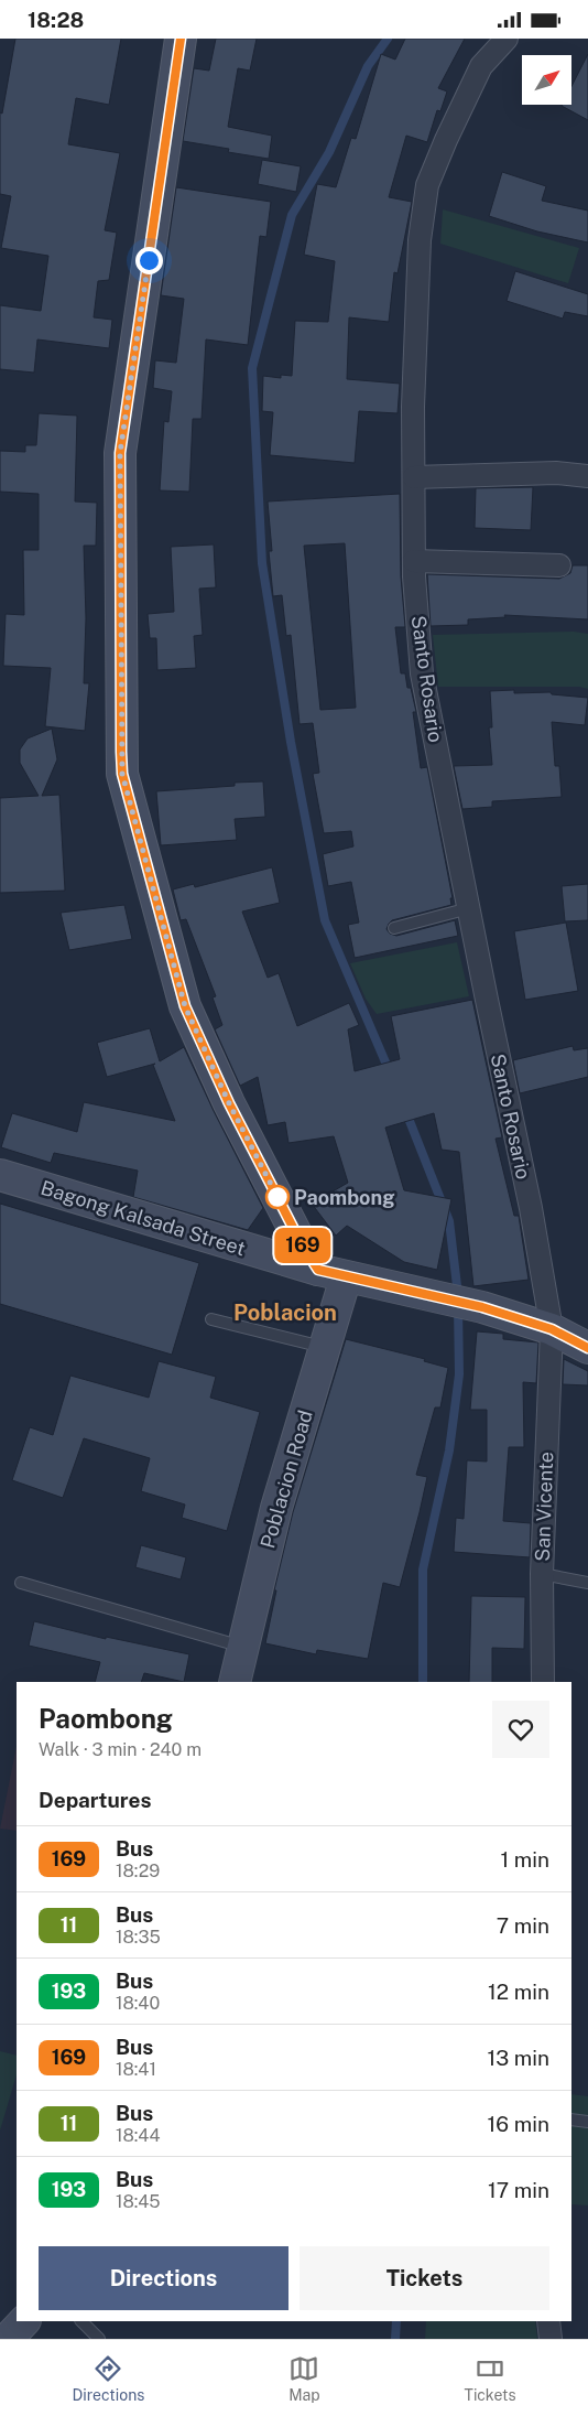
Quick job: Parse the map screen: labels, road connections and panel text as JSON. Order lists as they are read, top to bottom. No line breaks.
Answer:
{"streets":{"main road":["Bagong Kalsada Street","Poblacion Road"],"street":["Santo Rosario","San Vicente"]},"crossings":[["Santo Rosario","Bagong Kalsada Street"],["Santo Rosario","San Vicente"],["Bagong Kalsada Street","Poblacion Road"],["Bagong Kalsada Street","San Vicente"]],"districts":["Poblacion"],"places":["Paombong"],"lines":["bus line 169"],"north":"top right","page":{"status":"18:28","on_map":"169","heading":[["Paombong","Walk · 3 min · 240 m"],"Departures"],"list":[{"mark":"169","name":"Bus","note":"18:29","value":"1 min"},{"mark":"11","name":"Bus","note":"18:35","value":"7 min"},{"mark":"193","name":"Bus","note":"18:40","value":"12 min"},{"mark":"169","name":"Bus","note":"18:41","value":"13 min"},{"mark":"11","name":"Bus","note":"18:44","value":"16 min"},{"mark":"193","name":"Bus","note":"18:45","value":"17 min"}],"buttons":["Directions","Tickets"],"tabs":["Directions","Map","Tickets"]}}
